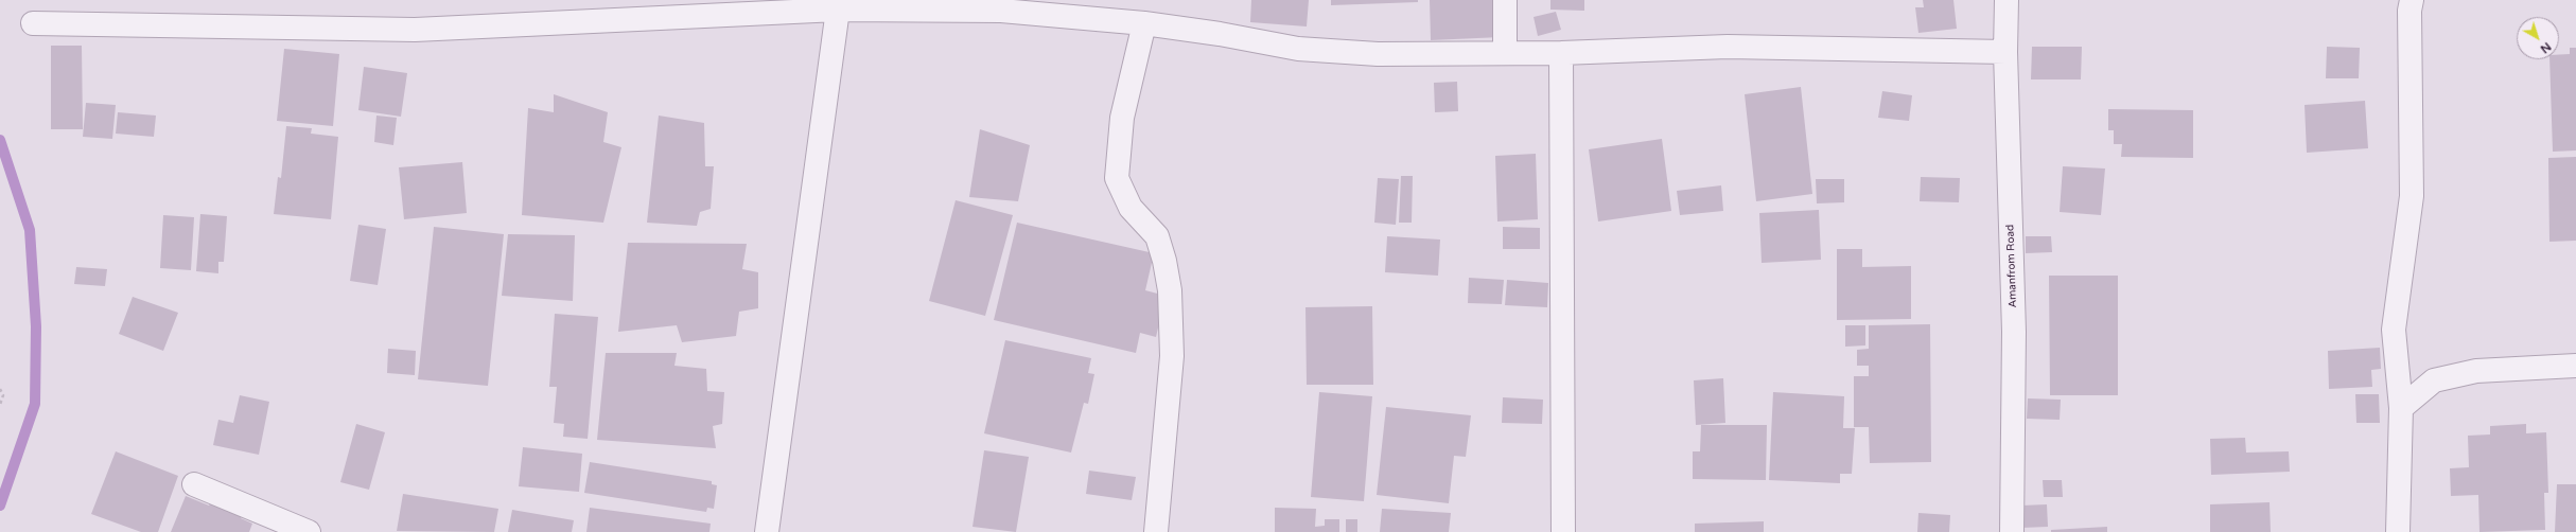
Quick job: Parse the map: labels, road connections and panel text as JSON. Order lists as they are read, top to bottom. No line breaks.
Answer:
{"streets":{"street":["Amanfrom Road"]},"north":"bottom right"}
